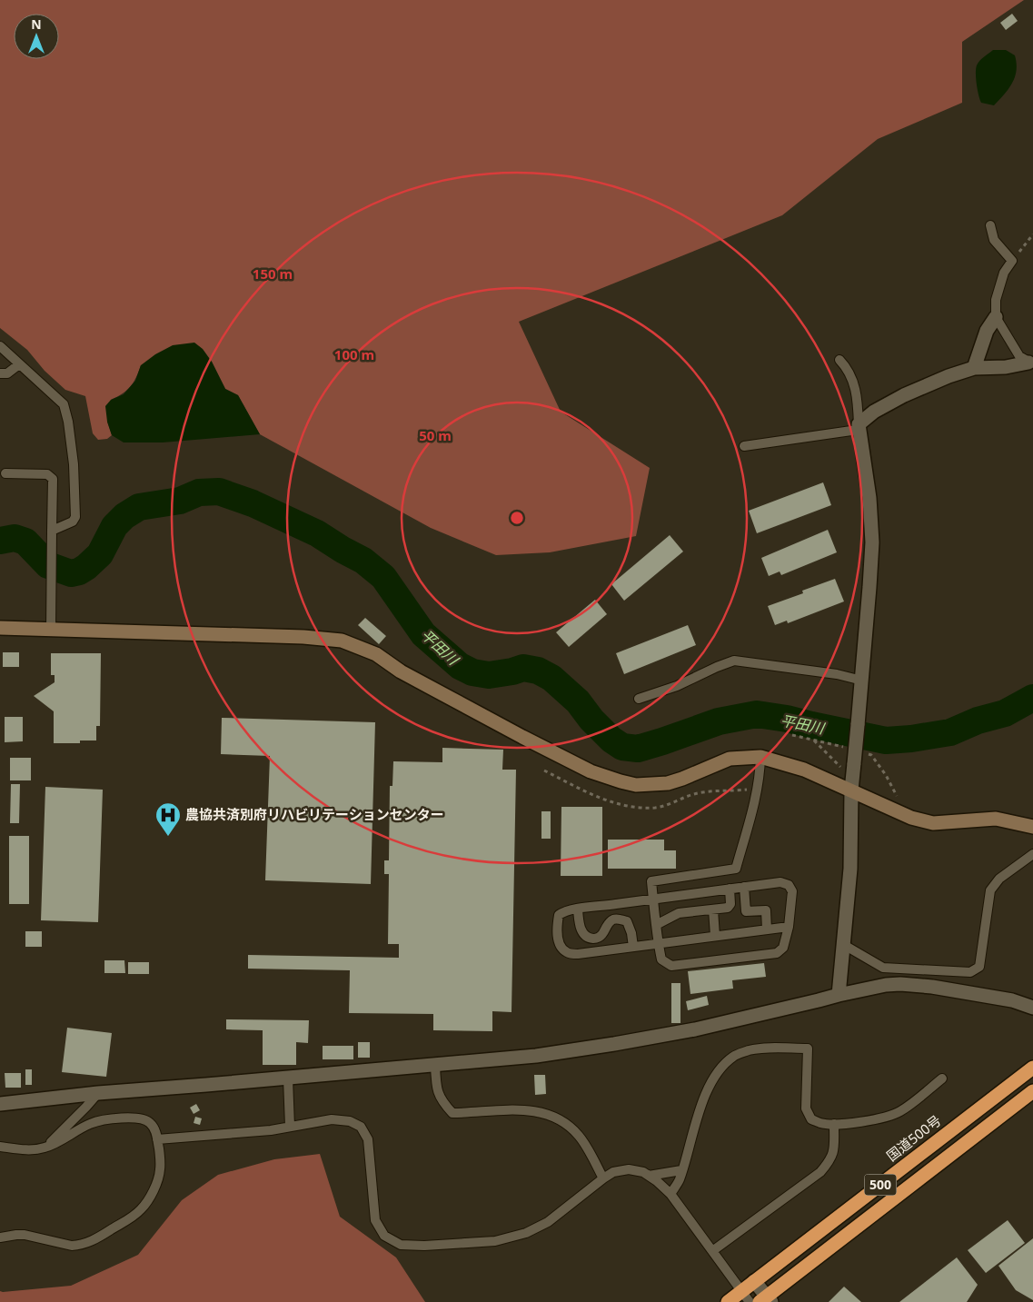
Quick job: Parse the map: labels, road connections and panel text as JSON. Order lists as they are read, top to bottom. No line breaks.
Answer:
{"streets":{"highway":["国道500号","500"]},"water":["平田川"],"places":{"hospital":["農協共済別府リハビリテーションセンター"]},"north":"top","rings":["150 m","100 m","50 m"]}
